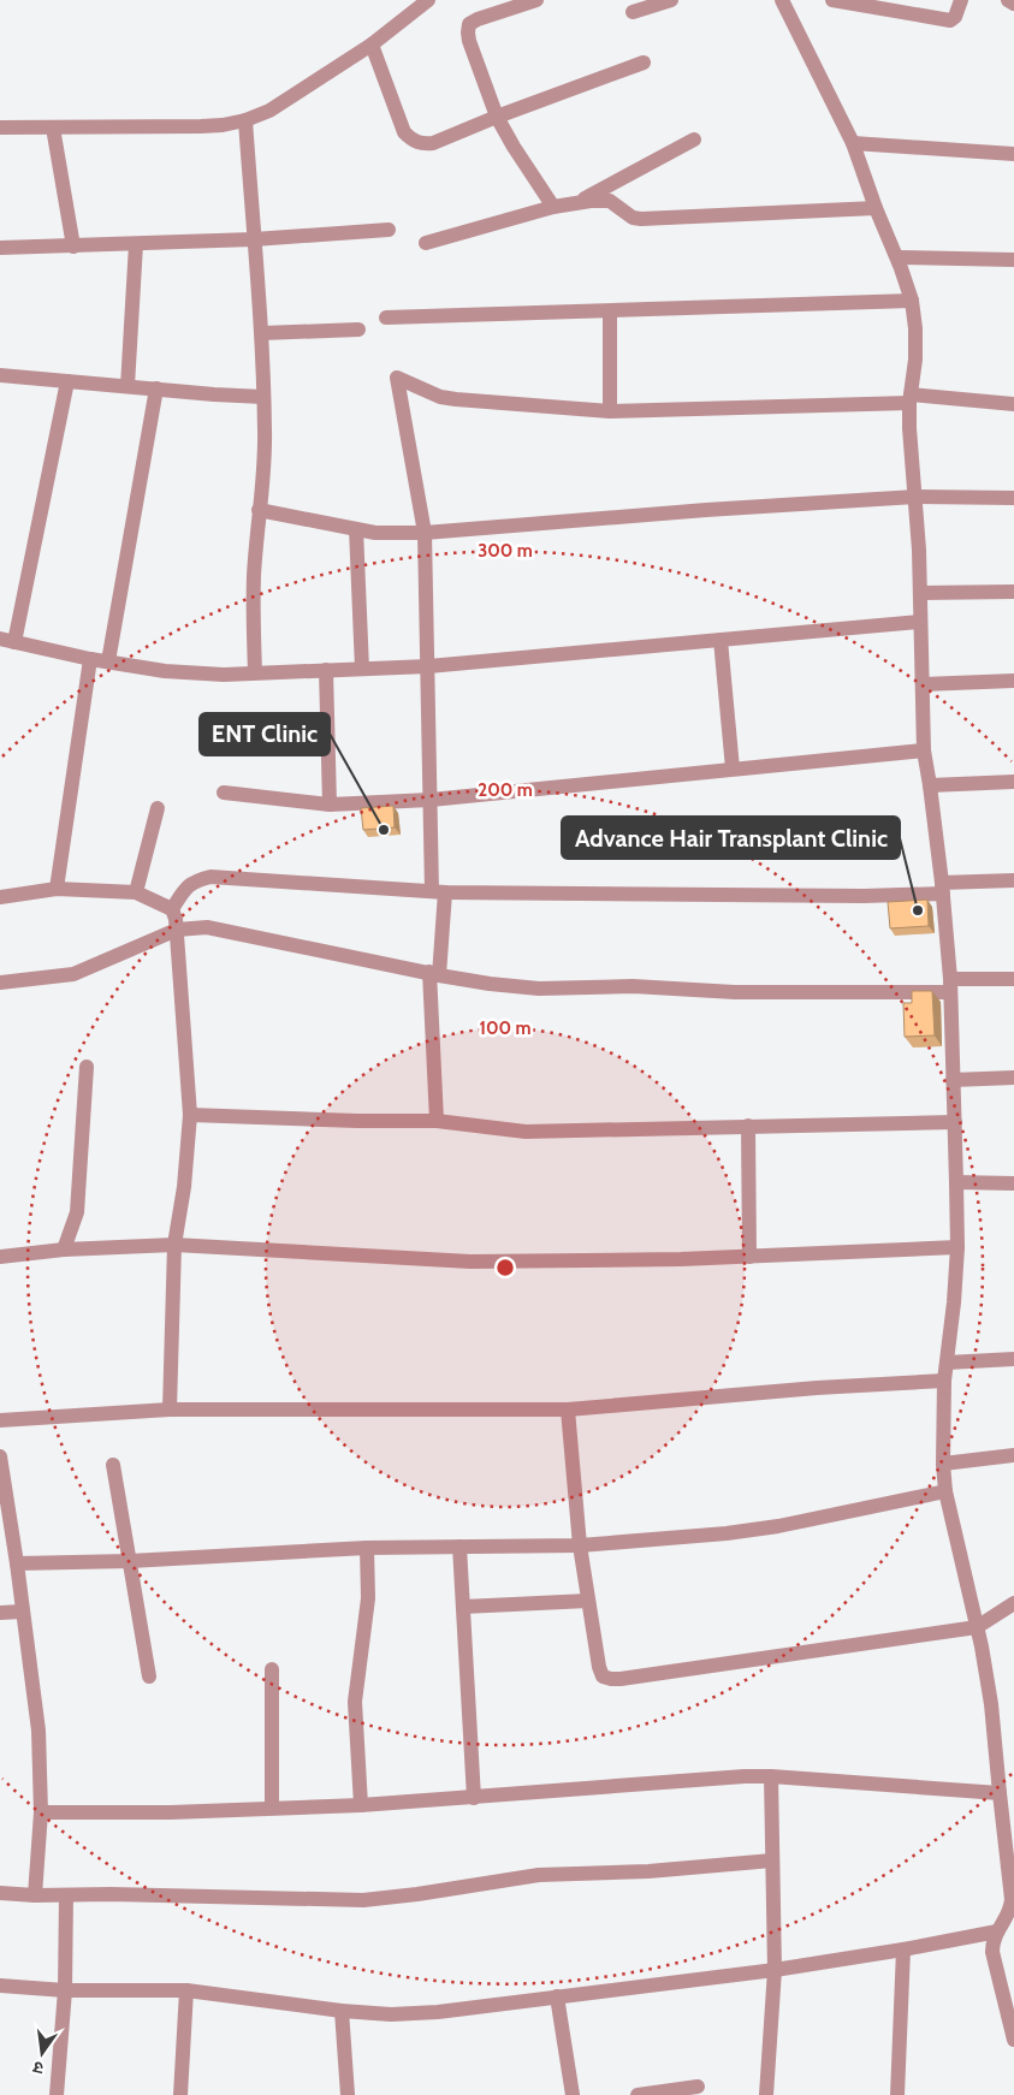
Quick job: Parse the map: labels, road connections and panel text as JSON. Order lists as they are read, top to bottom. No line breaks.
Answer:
{"places":["ENT Clinic","Advance Hair Transplant Clinic"],"north":"bottom","rings":["300 m","200 m","100 m"]}
